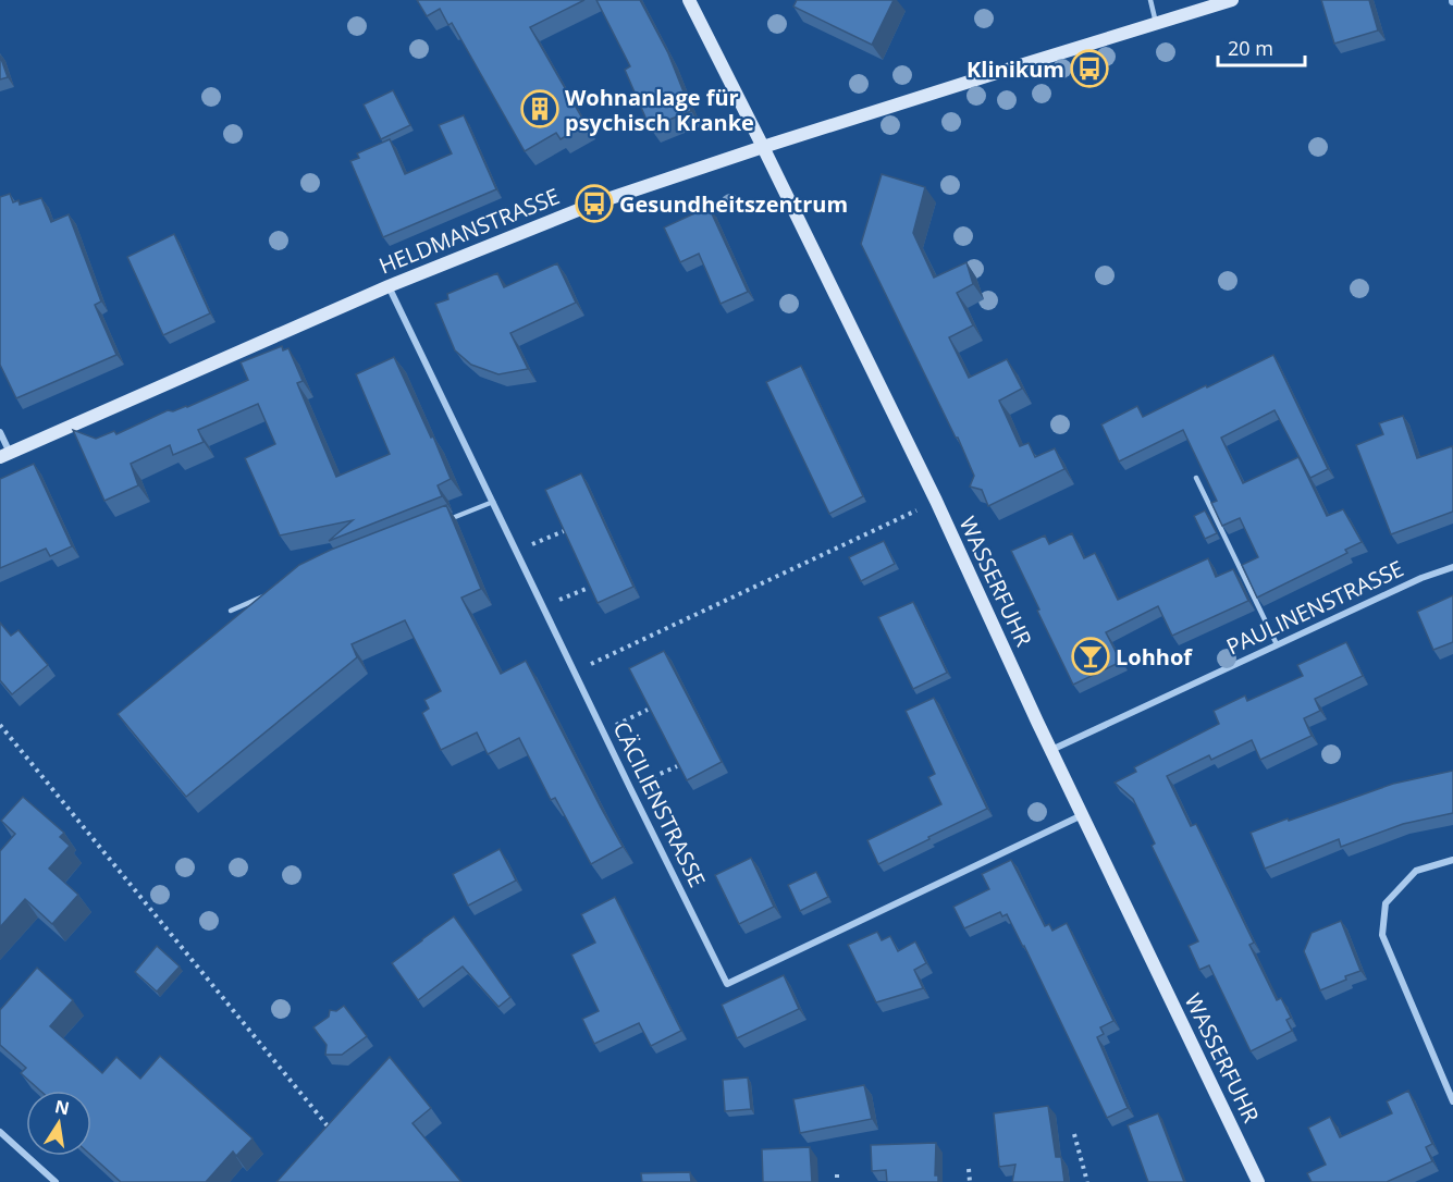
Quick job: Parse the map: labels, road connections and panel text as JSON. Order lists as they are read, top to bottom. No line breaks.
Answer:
{"streets":{"main road":["HELDMANSTRASSE","WASSERFUHR"],"street":["PAULINENSTRASSE","CÄCILIENSTRASSE"]},"crossings":[["HELDMANSTRASSE","WASSERFUHR"],["HELDMANSTRASSE","CÄCILIENSTRASSE"],["WASSERFUHR","PAULINENSTRASSE"],["WASSERFUHR","CÄCILIENSTRASSE"]],"places":{"bus stop":["Klinikum","Gesundheitszentrum"],"building":["Wohnanlage für psychisch Kranke"],"bar":["Lohhof"]},"scale_bar":"20 m","north":"top"}
